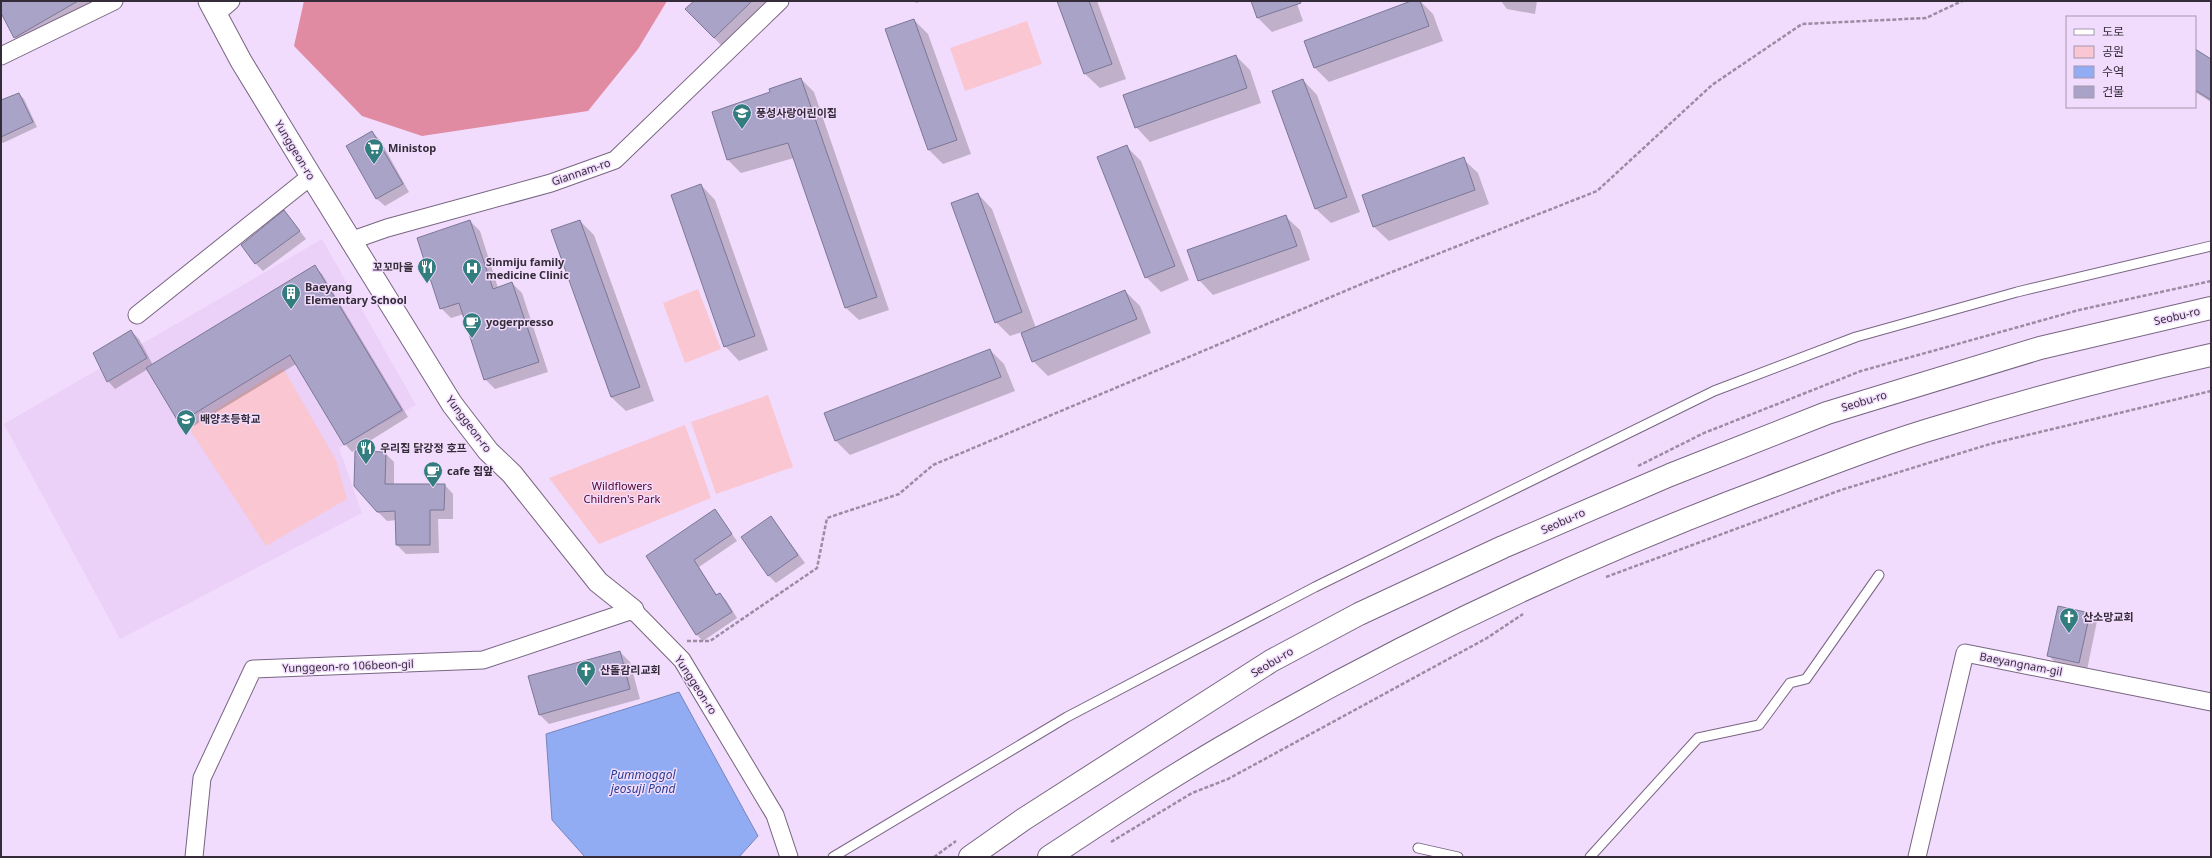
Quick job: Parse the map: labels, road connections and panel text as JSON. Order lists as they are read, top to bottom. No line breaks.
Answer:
{"streets":{"main road":["Seobu-ro"],"street":["Yunggeon-ro","Giannam-ro","Baeyangnam-gil","Yunggeon-ro 106beon-gil"]},"crossings":[["Yunggeon-ro","Giannam-ro"],["Yunggeon-ro","Yunggeon-ro 106beon-gil"]],"water":["Pummoggol jeosuji Pond"],"parks":["Wildflowers Children's Park"],"places":{"school or university":["풍성사랑어린이집","배양초등학교"],"supermarket":["Ministop"],"restaurant":["꼬꼬마을","우리집 닭강정 호프"],"hospital":["Sinmiju family medicine Clinic"],"building":["Baeyang Elementary School"],"cafe":["yogerpresso","cafe 집앞"],"church":["산소망교회","산돌감리교회"]},"legend":["도로","공원","수역","건물"]}
